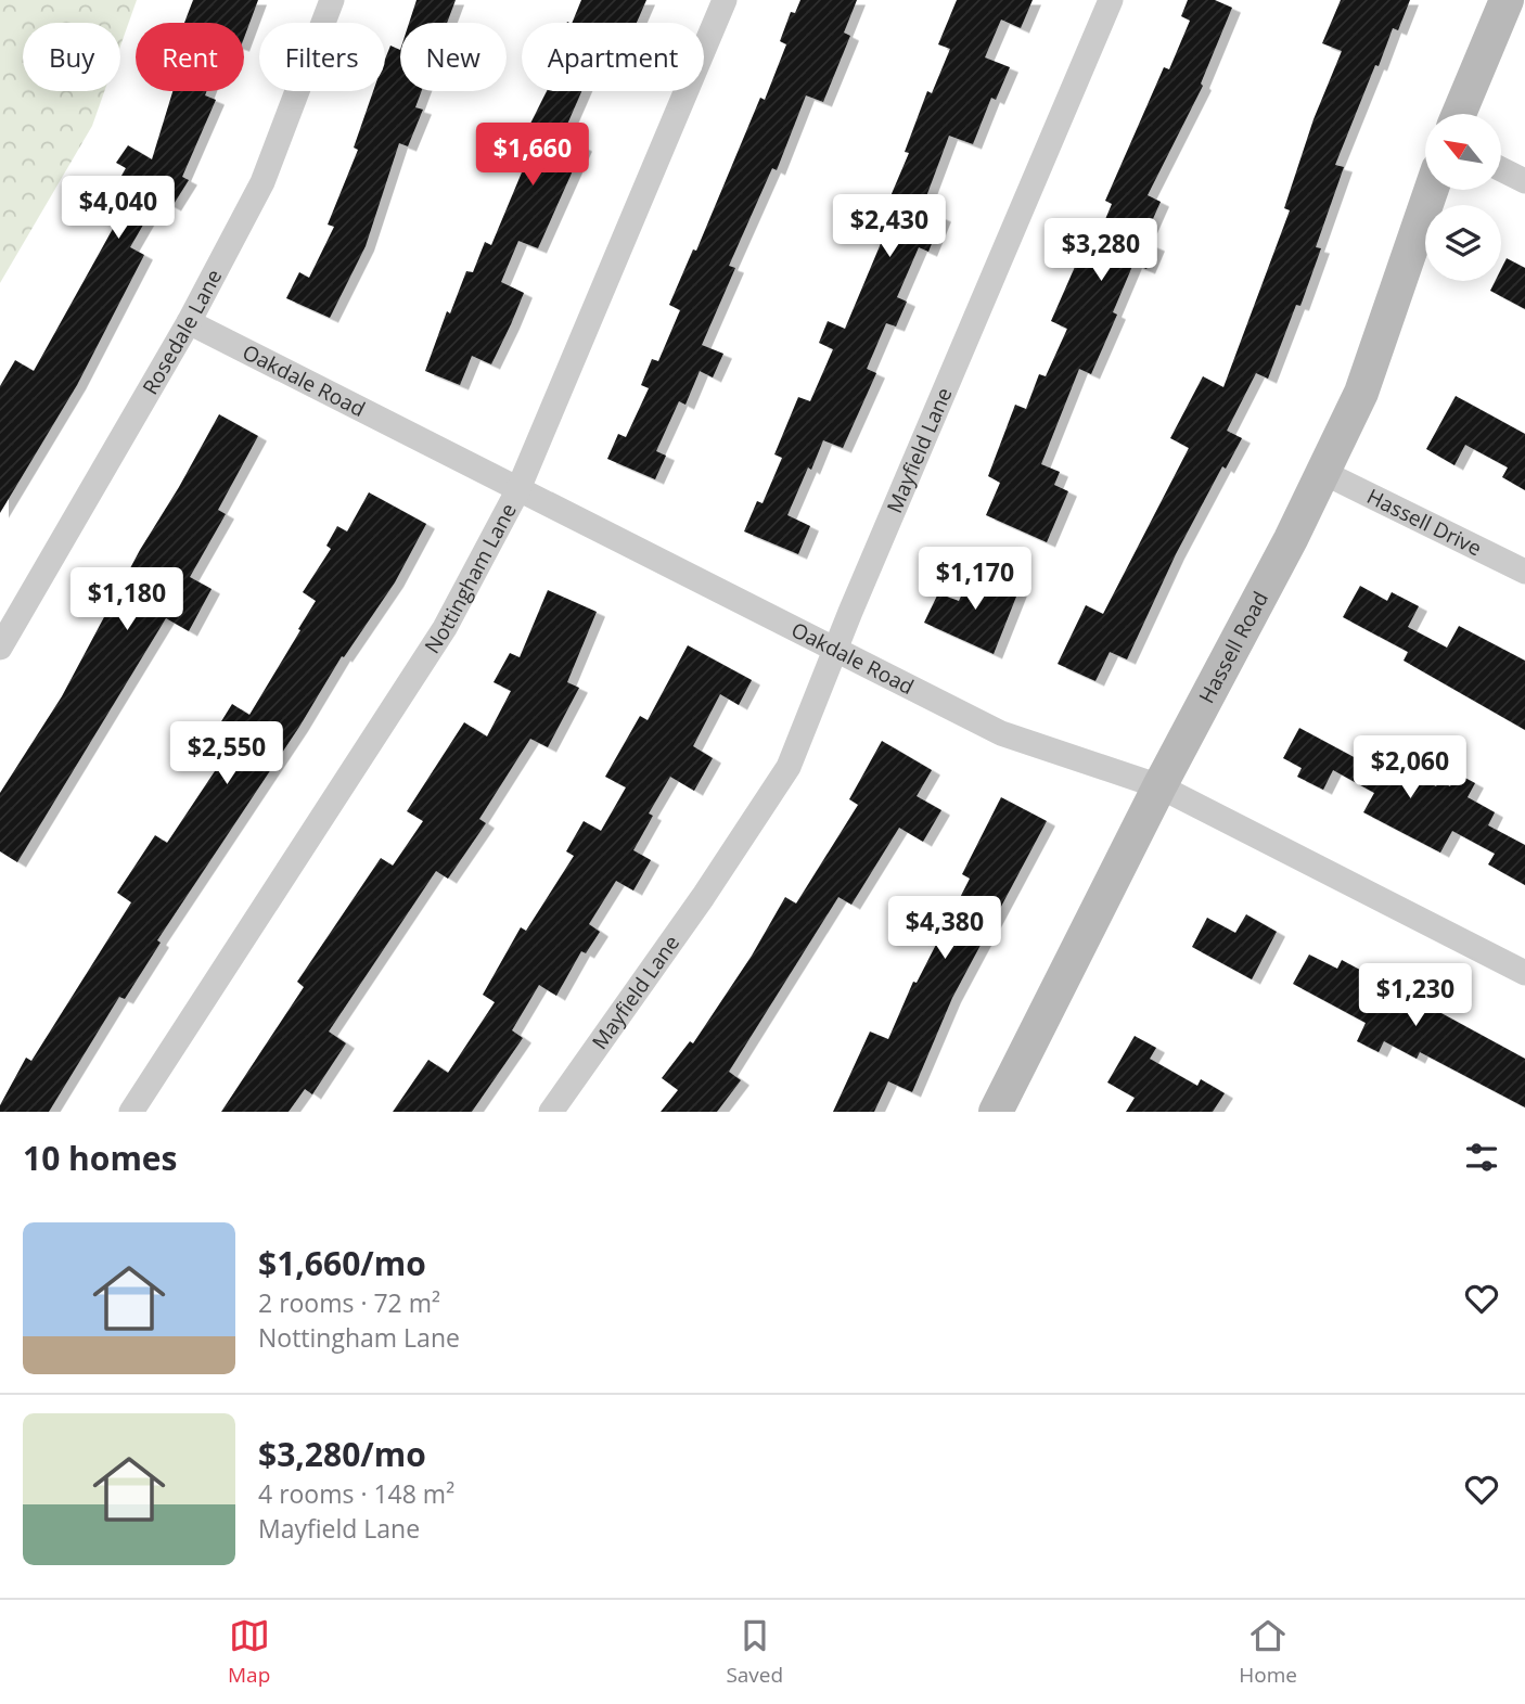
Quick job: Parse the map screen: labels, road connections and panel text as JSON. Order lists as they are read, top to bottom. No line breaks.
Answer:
{"streets":{"street":["Rosedale Lane","Oakdale Road","Mayfield Lane","Hassell Drive","Nottingham Lane","Hassell Road"]},"crossings":[["Rosedale Lane","Oakdale Road"],["Oakdale Road","Mayfield Lane"],["Oakdale Road","Nottingham Lane"],["Oakdale Road","Hassell Road"],["Hassell Drive","Hassell Road"]],"north":"top left","page":{"chip":["Buy","Rent","Filters","New","Apartment"],"price":["$1,660","$4,040","$2,430","$3,280","$1,170","$1,180","$2,550","$2,060","$4,380","$1,230"],"heading":"10 homes","list":[{"name":"$1,660/mo","note":"2 rooms · 72 m² · Nottingham Lane"},{"name":"$3,280/mo","note":"4 rooms · 148 m² · Mayfield Lane"}],"tabs":["Map","Saved","Home"]}}
